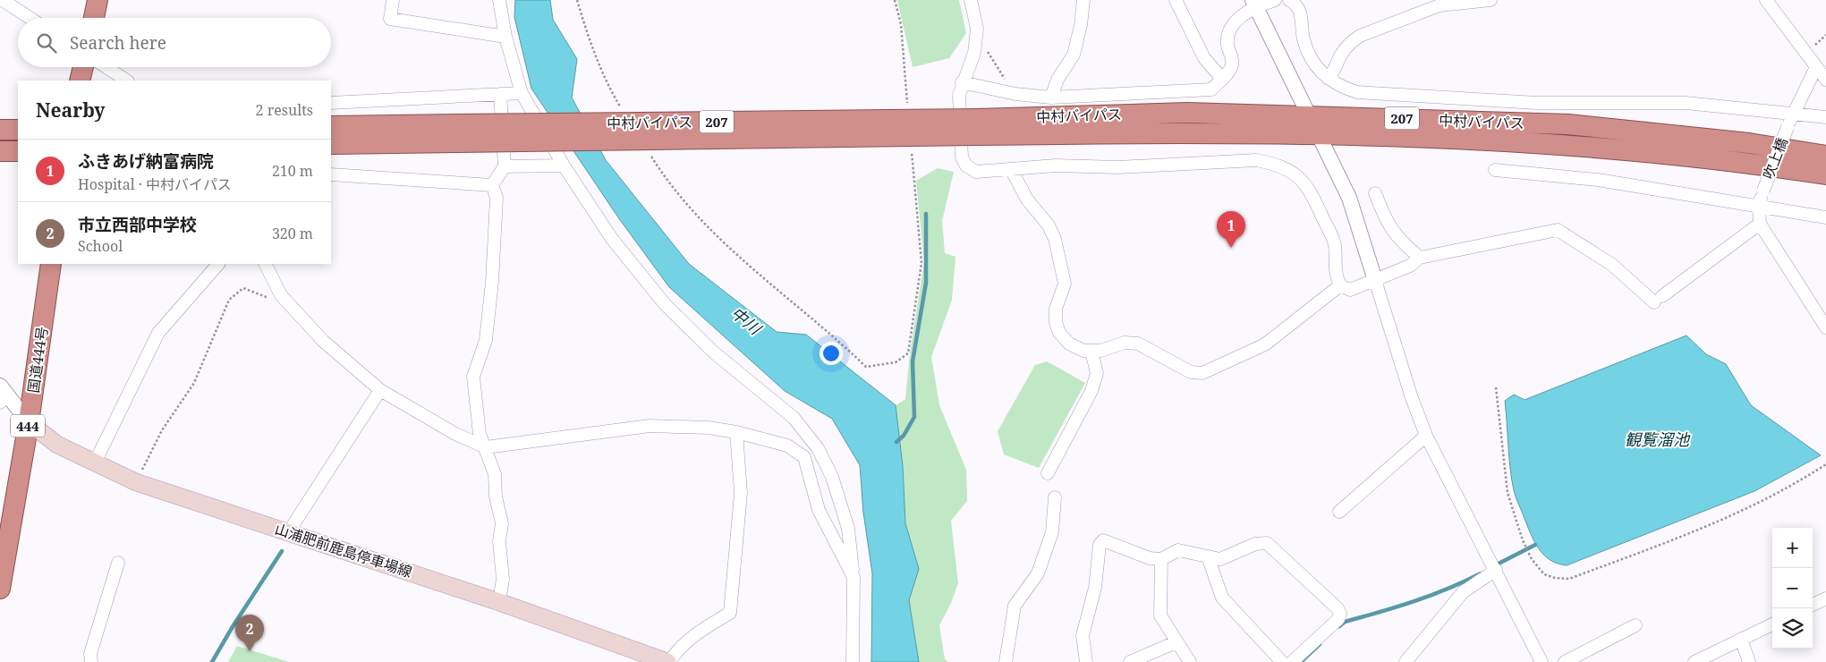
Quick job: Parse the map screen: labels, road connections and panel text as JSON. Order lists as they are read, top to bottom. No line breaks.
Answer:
{"streets":{"highway":["中村バイパス","207","国道444号","444"],"main road":["山浦肥前鹿島停車場線"],"street":["吹上橋"]},"crossings":[["国道444号","444"],["国道444号","山浦肥前鹿島停車場線"],["444","山浦肥前鹿島停車場線"]],"water":["中川","観覧溜池"],"page":{"search":"Search here","heading":["Nearby","2 results"],"list":[{"mark":"1","name":"ふきあげ納富病院","note":"Hospital · 中村バイパス","value":"210 m"},{"mark":"2","name":"市立西部中学校","note":"School","value":"320 m"}],"pins":["1","2"],"map_buttons":["+","−"]}}
